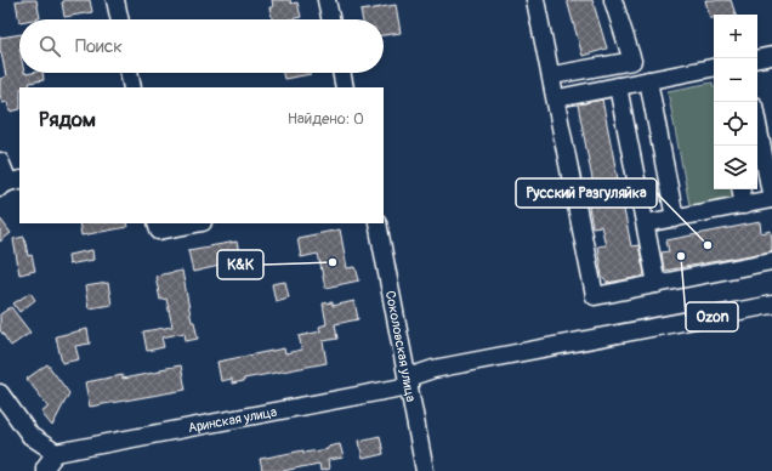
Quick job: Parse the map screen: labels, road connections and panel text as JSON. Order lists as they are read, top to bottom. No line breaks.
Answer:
{"streets":{"street":["Соколовская улица","Аринская улица"]},"crossings":[["Соколовская улица","Аринская улица"]],"places":["Русский Разгуляйка","Ozon","K&K"],"page":{"map_buttons":["+","−"],"search":"Поиск","heading":["Рядом","Найдено: 0"]}}
